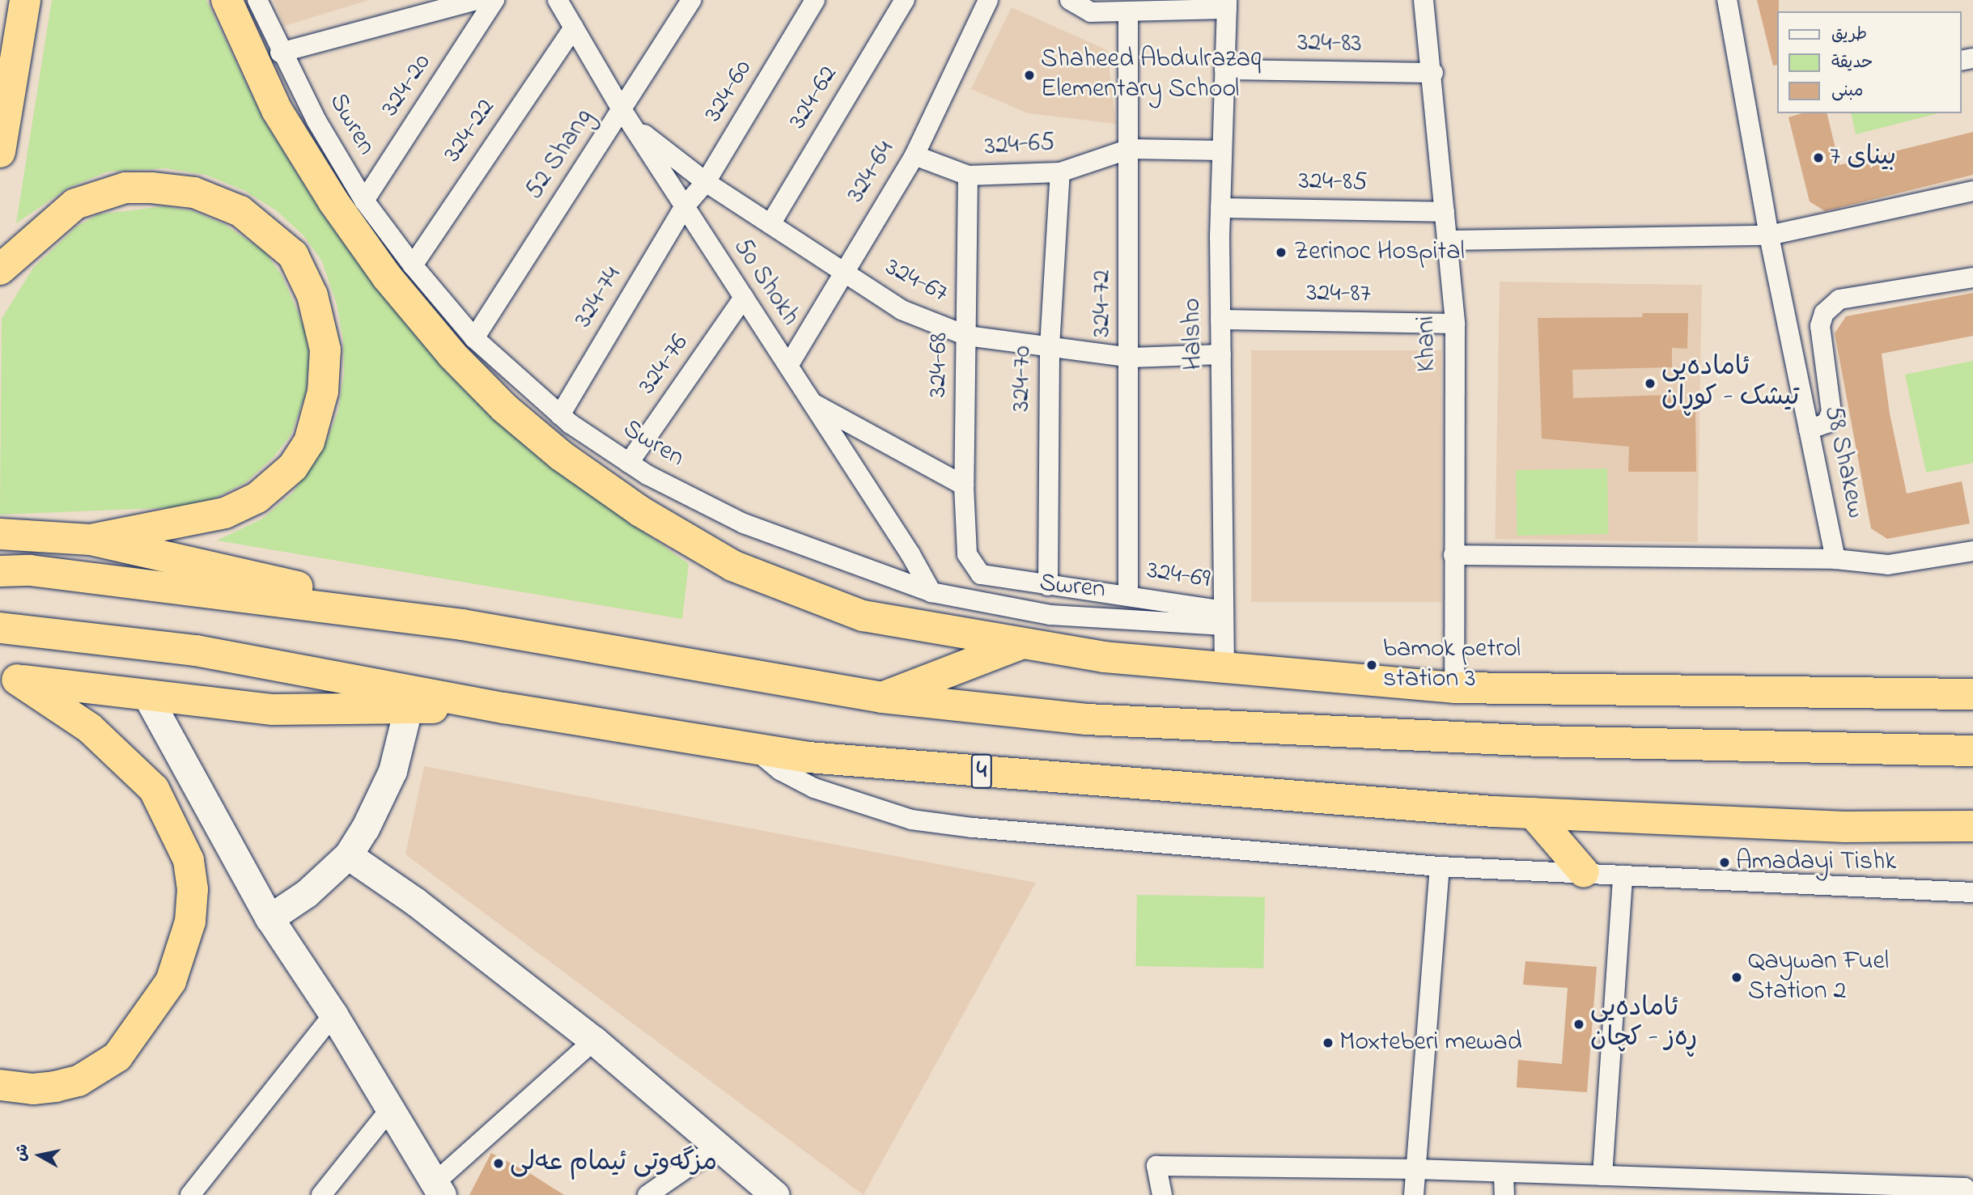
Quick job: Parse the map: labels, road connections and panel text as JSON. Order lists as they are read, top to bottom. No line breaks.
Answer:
{"streets":{"highway":["4"],"street":["324-83","324-20","324-60","324-62","Swren","324-22","324-65","52 Shang","324-64","324-85","324-67","50 Shokh","324-87","324-74","324-72","Halsho","Khani","324-76","324-68","324-70","58 Shakew","324-69"]},"crossings":[["324-83","Halsho"],["324-83","Khani"],["324-20","Swren"],["324-60","324-67"],["324-60","50 Shokh"],["324-60","324-74"],["324-62","324-67"],["Swren","324-22"],["Swren","52 Shang"],["Swren","50 Shokh"],["Swren","324-74"],["Swren","Halsho"],["Swren","324-76"],["Swren","324-69"],["324-22","50 Shokh"],["324-65","324-64"],["324-65","324-72"],["324-65","Halsho"],["324-65","324-68"],["324-65","324-70"],["52 Shang","324-67"],["52 Shang","50 Shokh"],["324-64","324-67"],["324-64","50 Shokh"],["324-85","Halsho"],["324-85","Khani"],["324-67","50 Shokh"],["324-67","324-72"],["324-67","Halsho"],["324-67","324-68"],["324-67","324-70"],["50 Shokh","324-74"],["50 Shokh","324-76"],["324-87","Halsho"],["324-87","Khani"],["324-72","324-69"],["Halsho","324-69"],["324-68","324-69"],["324-70","324-69"]],"places":["Shaheed Abdulrazaq Elementary School","بيناى 7","Zerinoc Hospital","ئامادەیی تیشک - کوڕان","bamok petrol station 3","Amadayi Tishk","Qaywan Fuel Station 2","ئامادەیی ڕەز - کچان","Moxteberi mewad","مزگەوتی ئیمام عەلی"],"legend":["طريق","حديقة","مبنى"],"north":"left"}
